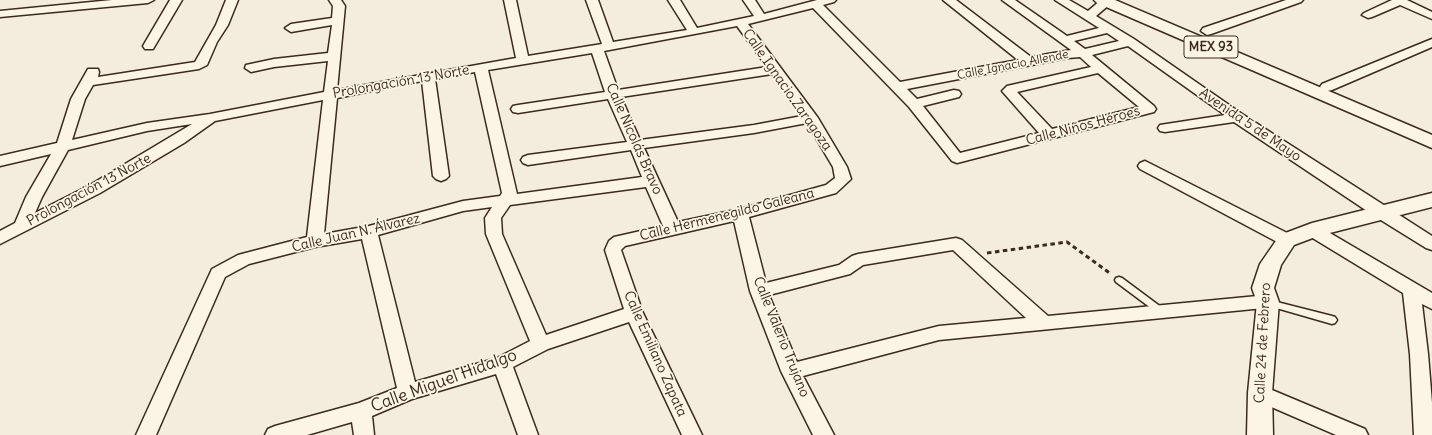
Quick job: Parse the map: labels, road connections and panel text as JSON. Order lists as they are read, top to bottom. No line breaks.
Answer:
{"streets":{"main road":["MEX 93"],"street":["Calle Ignacio Allende","Prolongación 13 Norte","Calle Ignacio Zaragoza","Avenida 5 de Mayo","Calle Niños Héroes","Calle Nicolás Bravo","Calle Hermenegildo Galeana","Calle Juan N. Álvarez","Calle Valerio Trujano","Calle 24 de Febrero","Calle Emiliano Zapata","Calle Miguel Hidalgo"]},"crossings":[["Calle Ignacio Allende","Avenida 5 de Mayo"],["Calle Ignacio Allende","Calle Niños Héroes"],["Prolongación 13 Norte","Calle Ignacio Zaragoza"],["Prolongación 13 Norte","Calle Nicolás Bravo"],["Calle Ignacio Zaragoza","Calle Hermenegildo Galeana"],["Calle Nicolás Bravo","Calle Hermenegildo Galeana"],["Calle Nicolás Bravo","Calle Juan N. Álvarez"],["Calle Hermenegildo Galeana","Calle Valerio Trujano"],["Calle Hermenegildo Galeana","Calle Emiliano Zapata"],["Calle Emiliano Zapata","Calle Miguel Hidalgo"]]}
